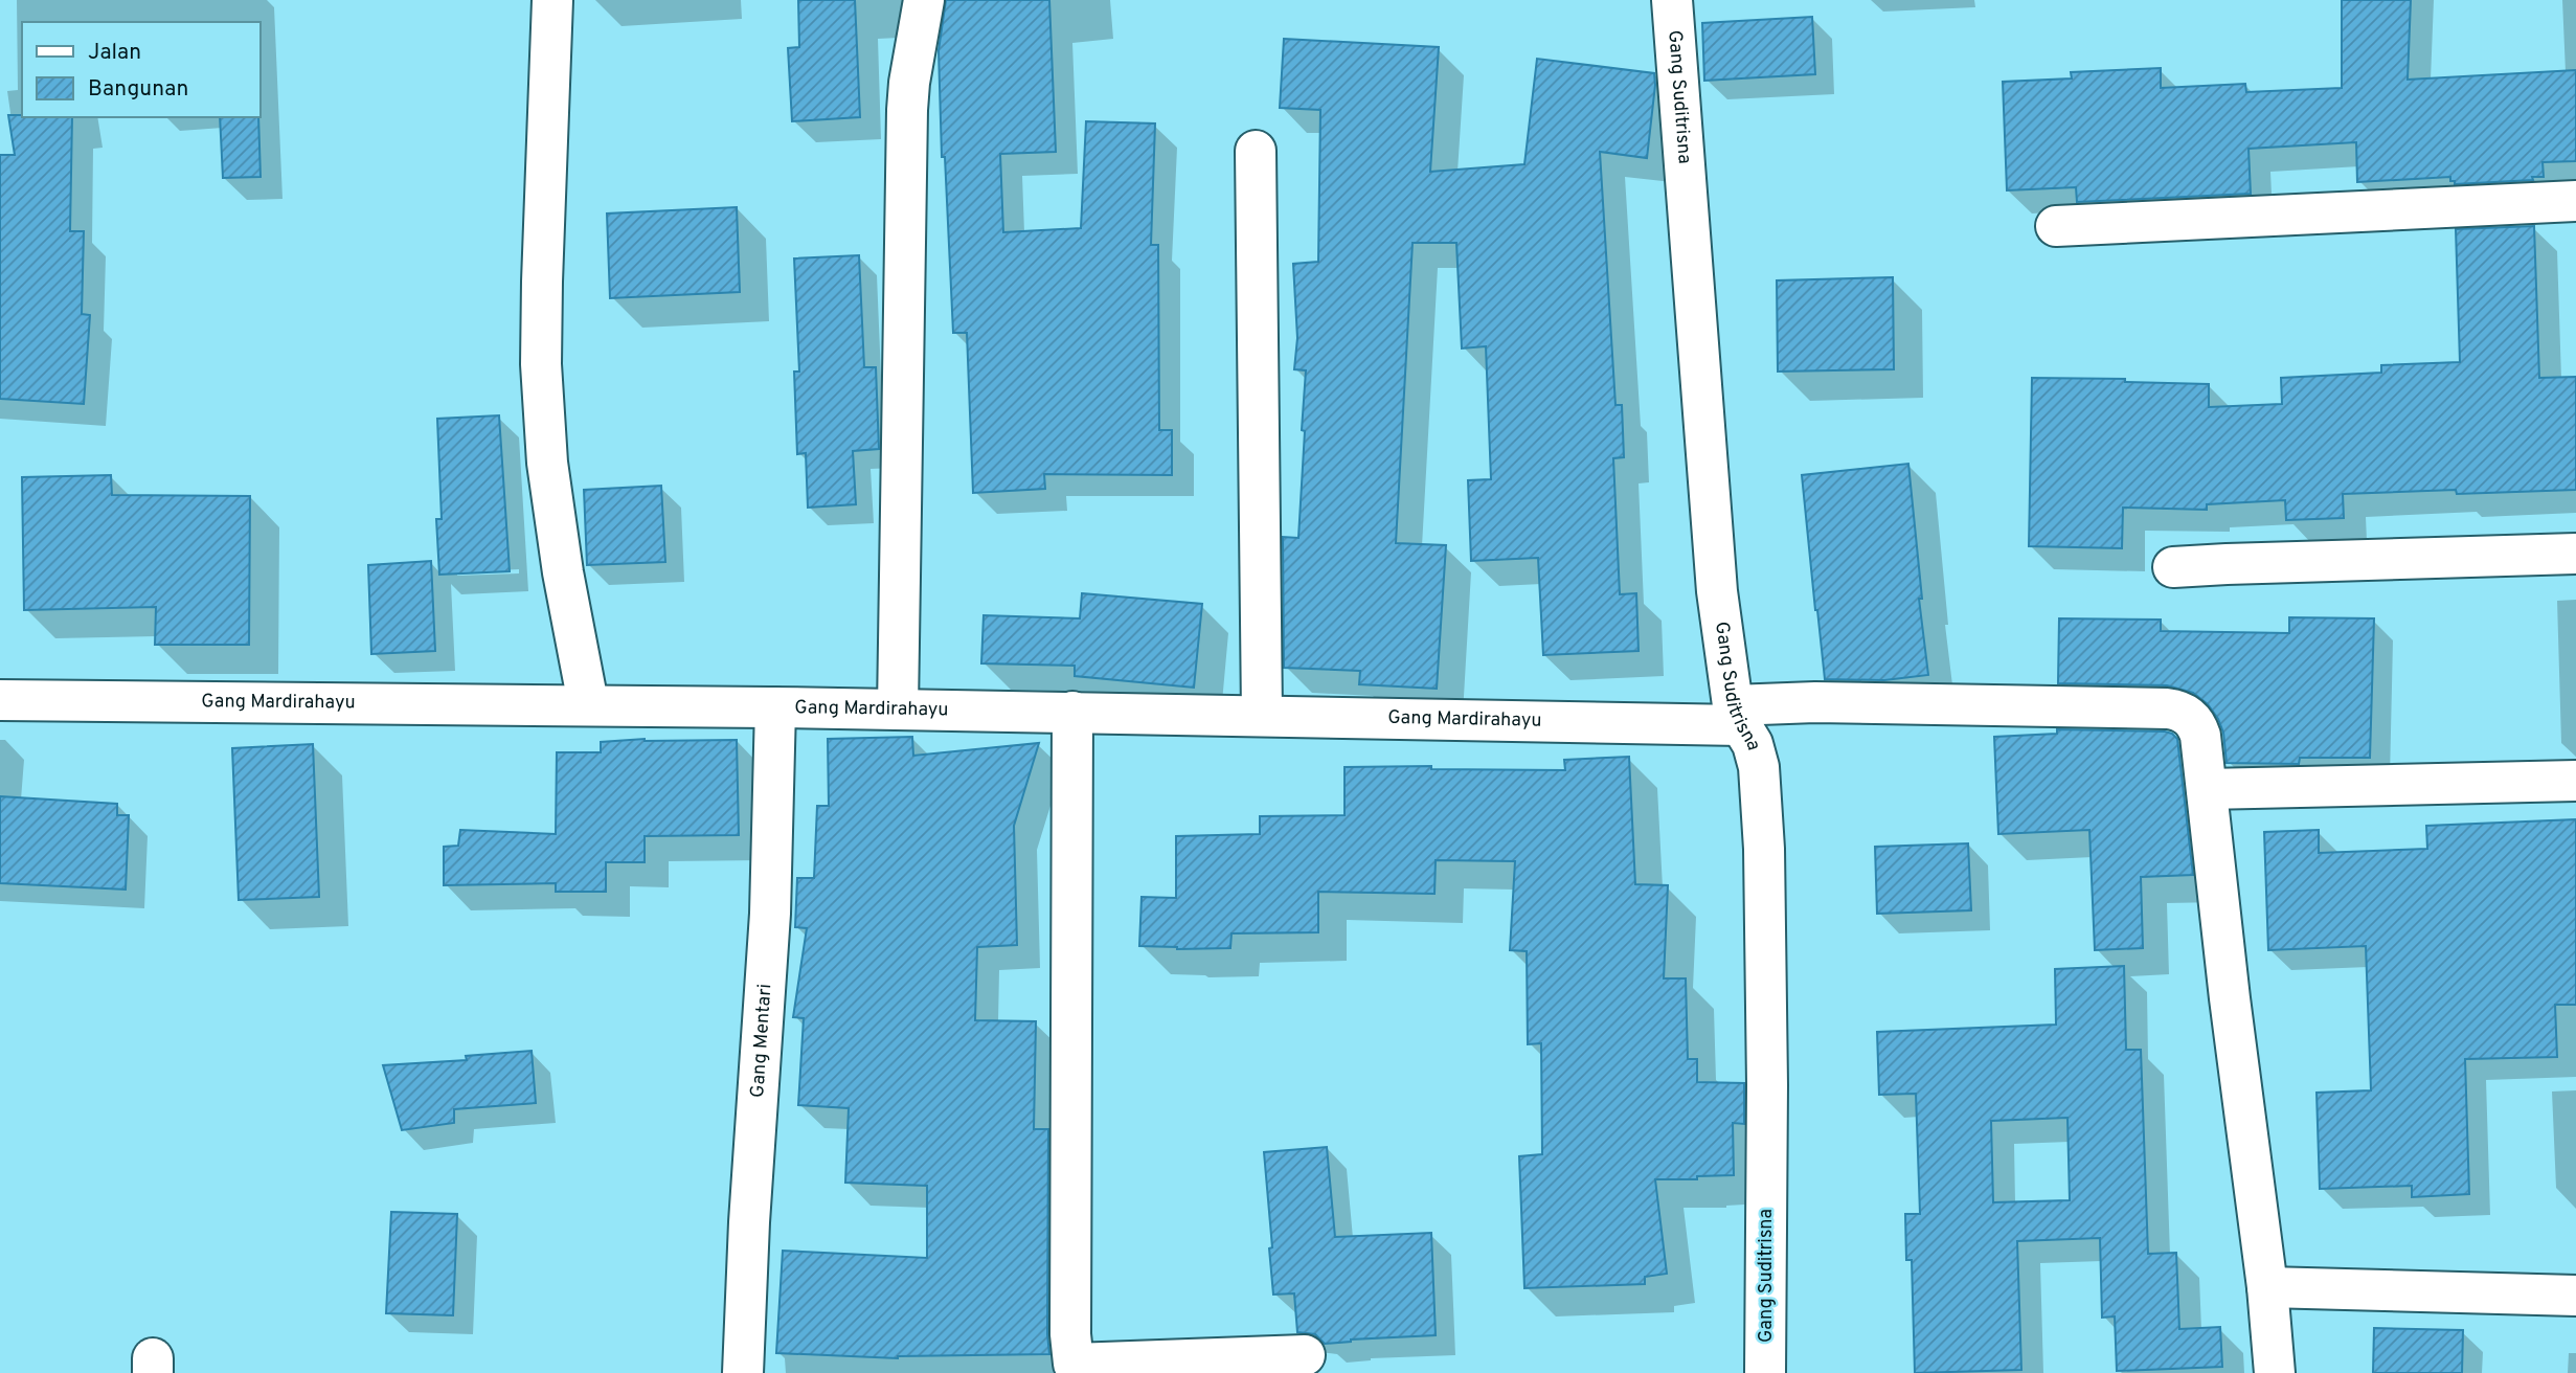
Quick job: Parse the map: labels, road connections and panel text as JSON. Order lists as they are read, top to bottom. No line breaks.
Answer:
{"streets":{"street":["Gang Suditrisna","Gang Mardirahayu","Gang Mentari"]},"crossings":[["Gang Suditrisna","Gang Mardirahayu"],["Gang Mardirahayu","Gang Mentari"]],"legend":["Jalan","Bangunan"]}
